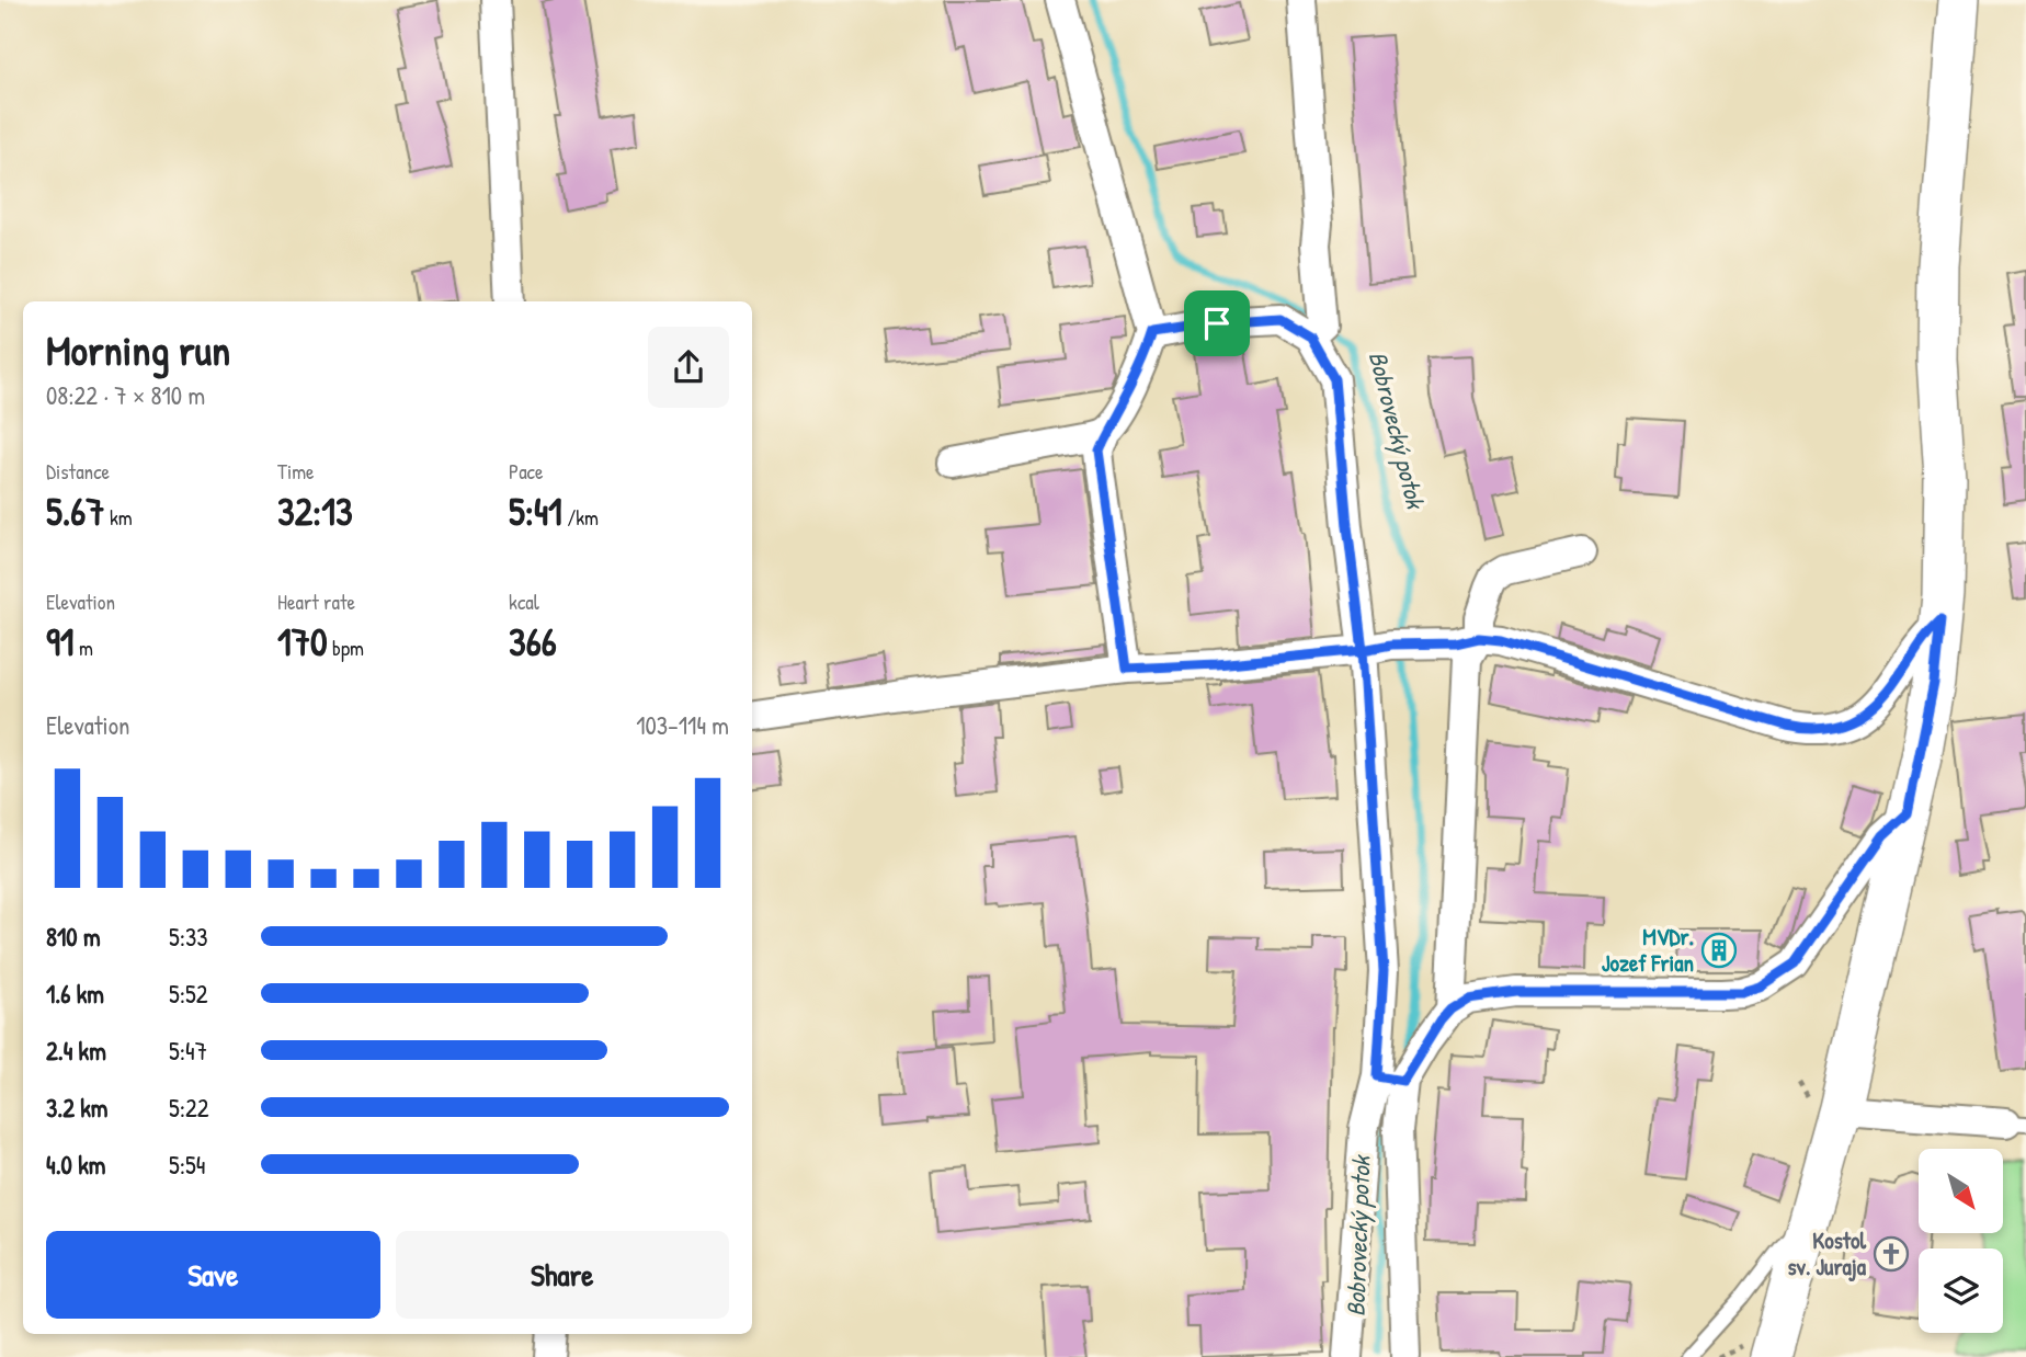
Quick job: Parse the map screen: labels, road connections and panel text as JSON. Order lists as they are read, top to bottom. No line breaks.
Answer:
{"water":["Bobrovecký potok"],"places":{"building":["MVDr. Jozef Frian"],"church":["Kostol sv. Juraja"]},"north":"bottom right","page":{"heading":["Morning run","08:22 · 7 × 810 m"],"stats":[["Distance","5.67 km"],["Time","32:13"],["Pace","5:41 /km"],["Elevation","91 m"],["Heart rate","170 bpm"],["kcal","366"]],"chart":["Elevation","103–114 m"],"list":[{"name":"810 m","note":"5:33"},{"name":"1.6 km","note":"5:52"},{"name":"2.4 km","note":"5:47"},{"name":"3.2 km","note":"5:22"},{"name":"4.0 km","note":"5:54"}],"buttons":["Save","Share"]}}
